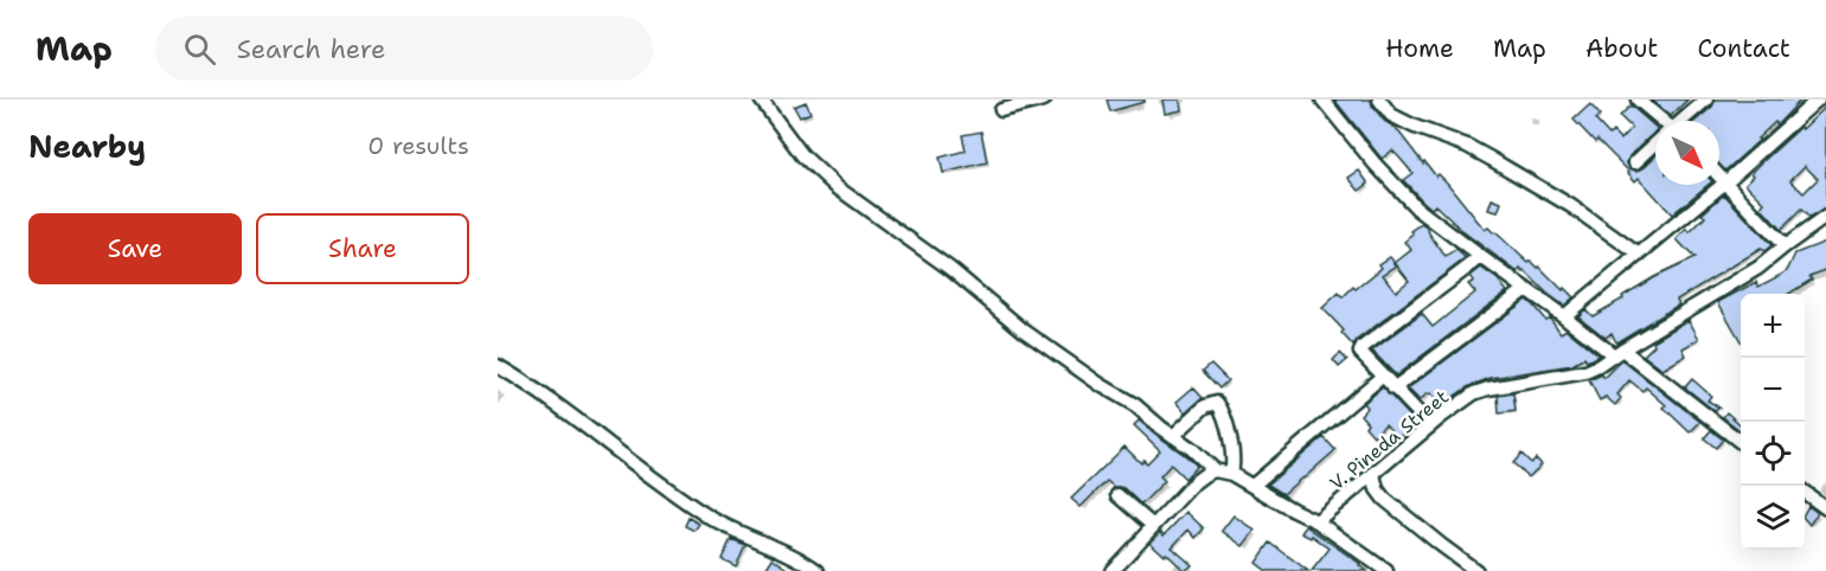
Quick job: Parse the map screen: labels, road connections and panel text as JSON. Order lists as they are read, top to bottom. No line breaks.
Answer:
{"streets":{"street":["V. Pineda Street"]},"north":"bottom right","page":{"header":"Map","search":"Search here","nav":["Home","Map","About","Contact"],"heading":["Nearby","0 results"],"buttons":["Save","Share"],"map_buttons":["+","−"]}}
